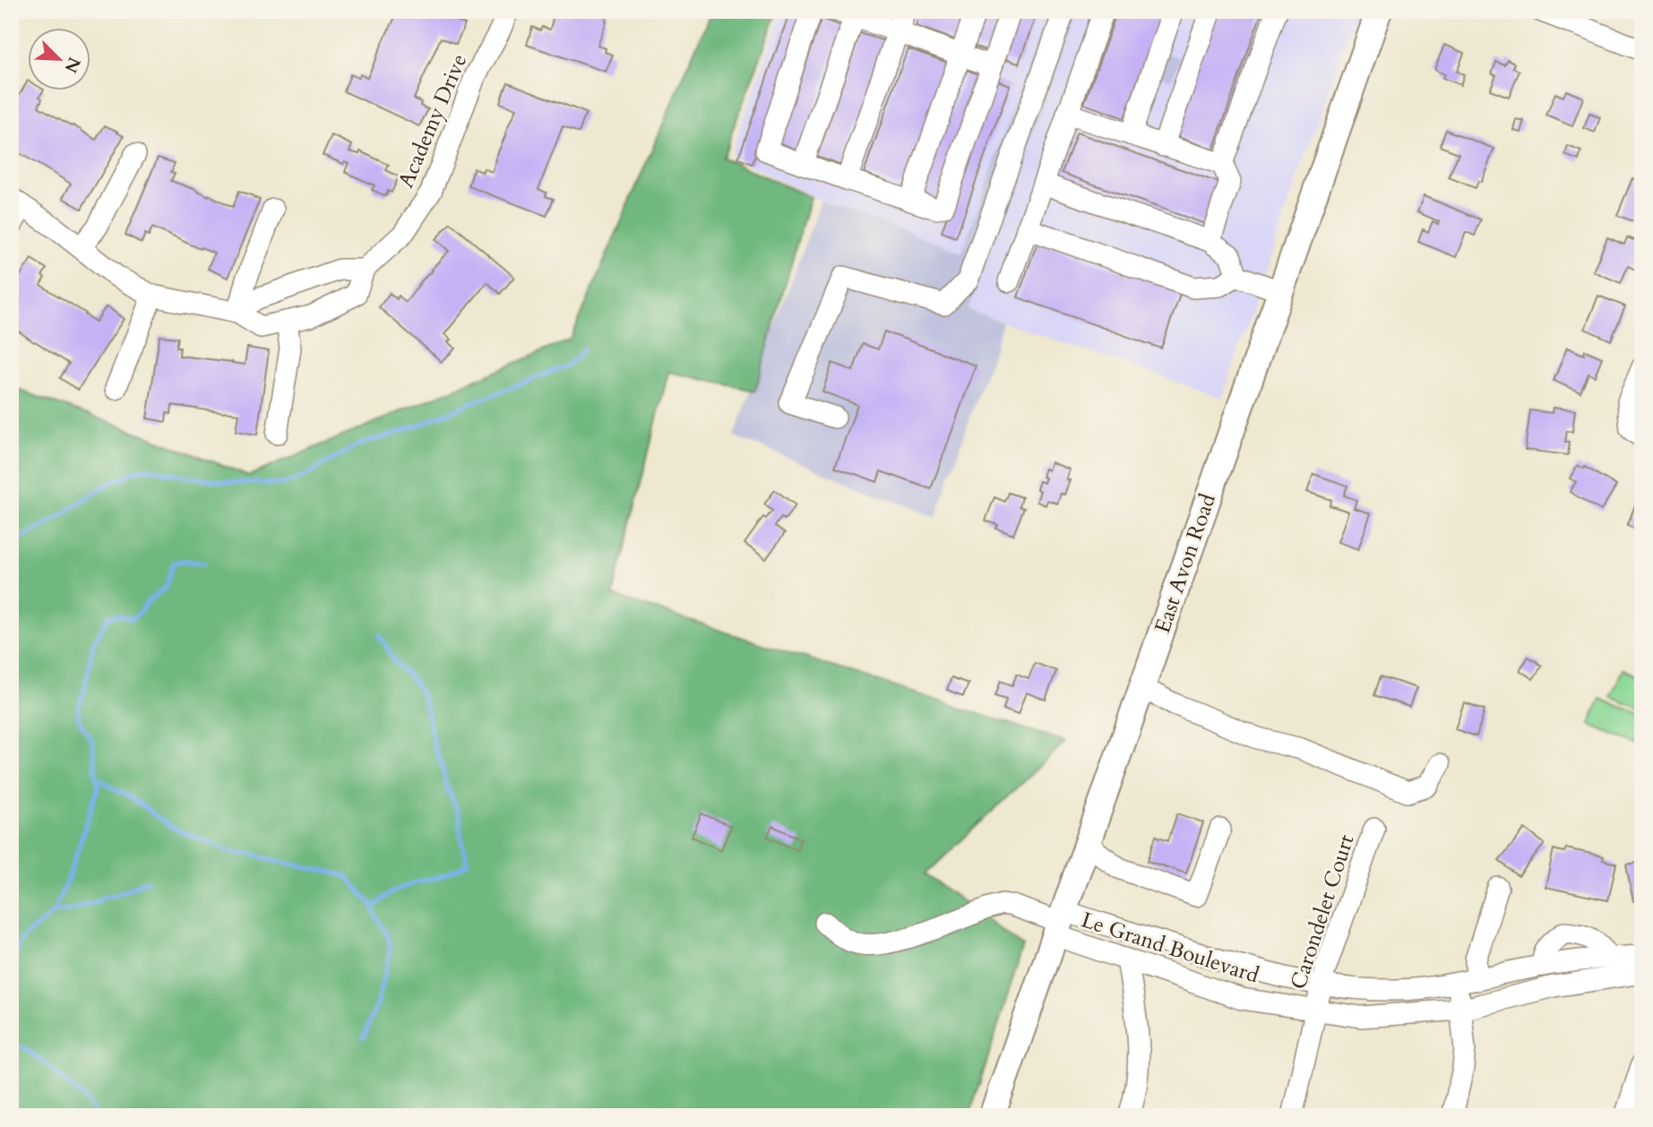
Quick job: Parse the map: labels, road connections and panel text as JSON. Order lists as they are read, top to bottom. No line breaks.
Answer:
{"streets":{"main road":["East Avon Road"],"street":["Academy Drive","Carondelet Court","Le Grand Boulevard"]},"crossings":[["East Avon Road","Le Grand Boulevard"],["Carondelet Court","Le Grand Boulevard"]],"north":"bottom right"}
